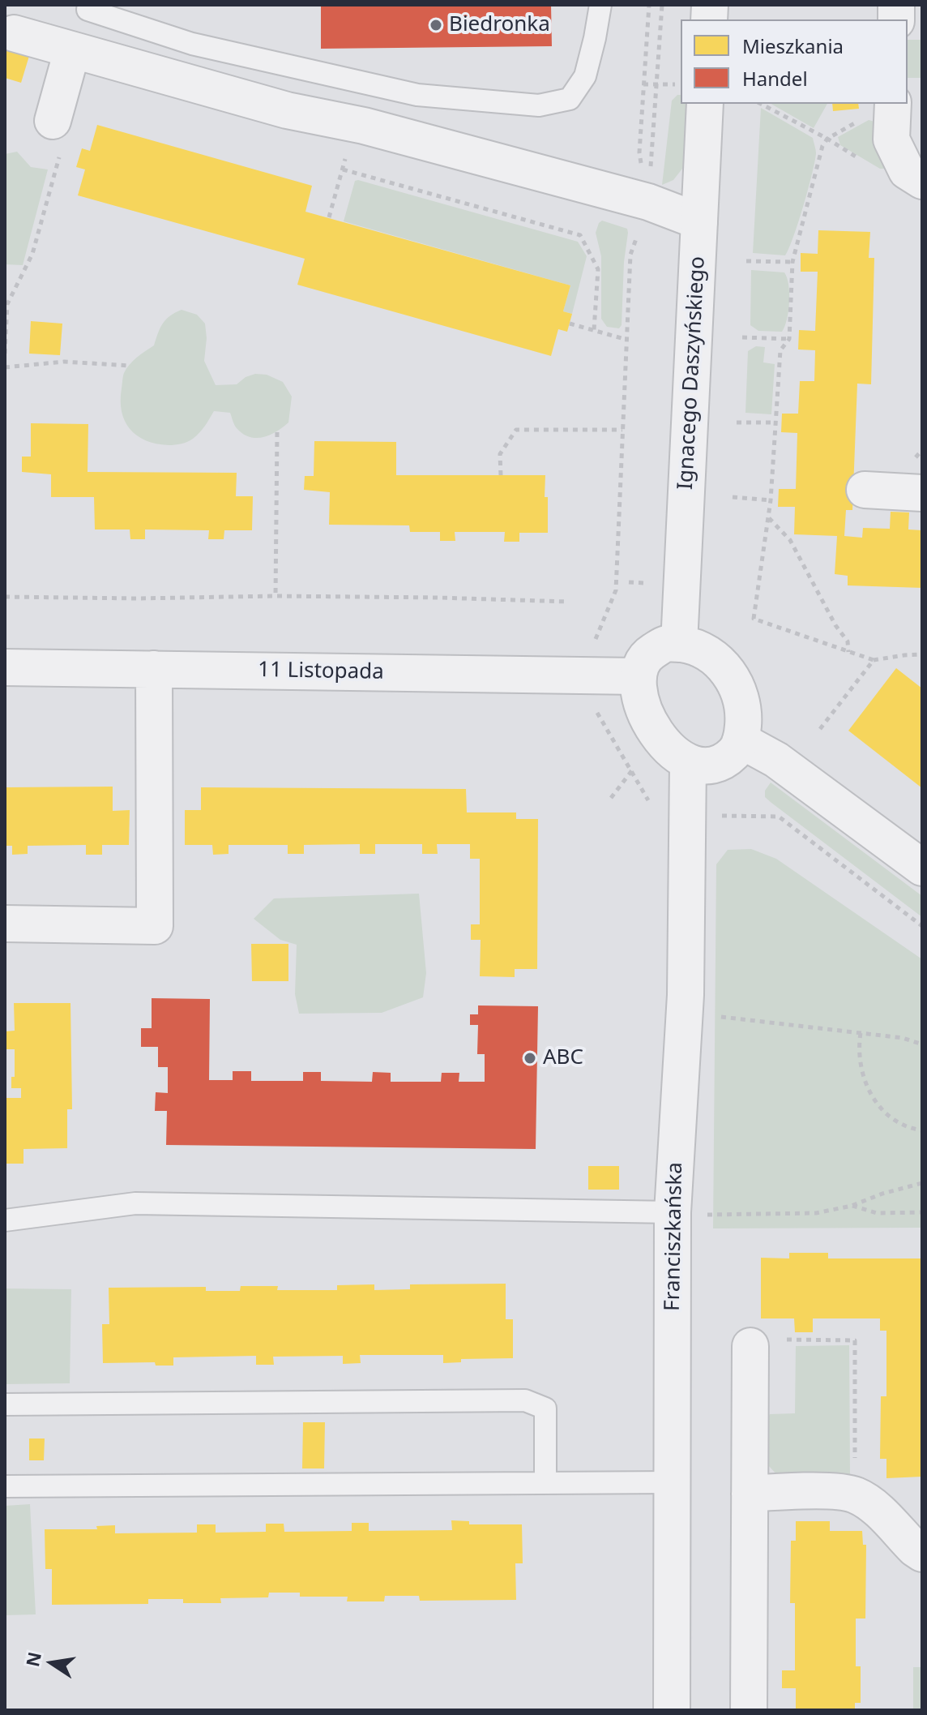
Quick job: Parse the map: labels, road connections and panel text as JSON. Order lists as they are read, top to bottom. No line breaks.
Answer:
{"streets":{"street":["Ignacego Daszyńskiego","11 Listopada","Franciszkańska"]},"crossings":[["Ignacego Daszyńskiego","11 Listopada"],["Ignacego Daszyńskiego","Franciszkańska"],["11 Listopada","Franciszkańska"]],"places":["Biedronka","ABC"],"legend":["Mieszkania","Handel"],"north":"left"}
